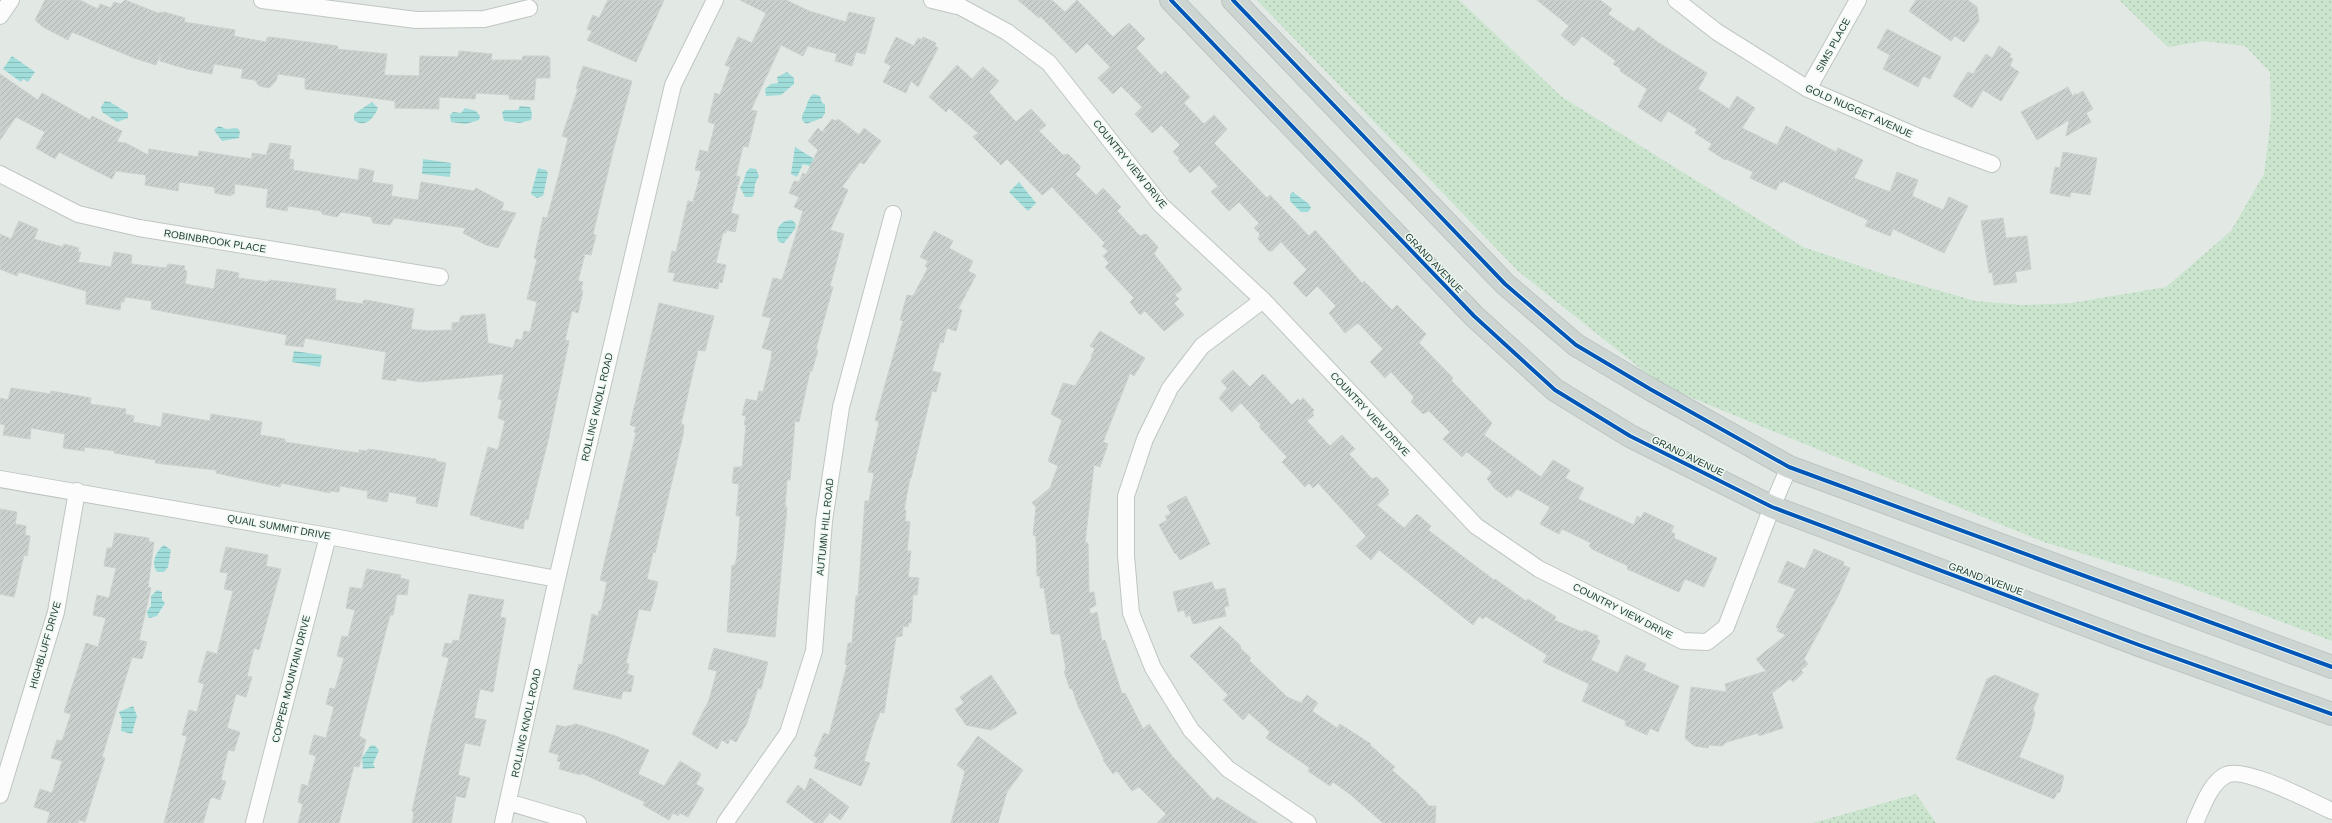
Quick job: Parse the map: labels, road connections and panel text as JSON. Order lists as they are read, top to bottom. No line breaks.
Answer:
{"streets":{"main road":["GRAND AVENUE"],"street":["SIMS PLACE","GOLD NUGGET AVENUE","COUNTRY VIEW DRIVE","ROBINBROOK PLACE","ROLLING KNOLL ROAD","QUAIL SUMMIT DRIVE","AUTUMN HILL ROAD","HIGHBLUFF DRIVE","COPPER MOUNTAIN DRIVE"]},"crossings":[["SIMS PLACE","GOLD NUGGET AVENUE"],["COUNTRY VIEW DRIVE","GRAND AVENUE"],["ROLLING KNOLL ROAD","QUAIL SUMMIT DRIVE"],["QUAIL SUMMIT DRIVE","HIGHBLUFF DRIVE"],["QUAIL SUMMIT DRIVE","COPPER MOUNTAIN DRIVE"]]}
